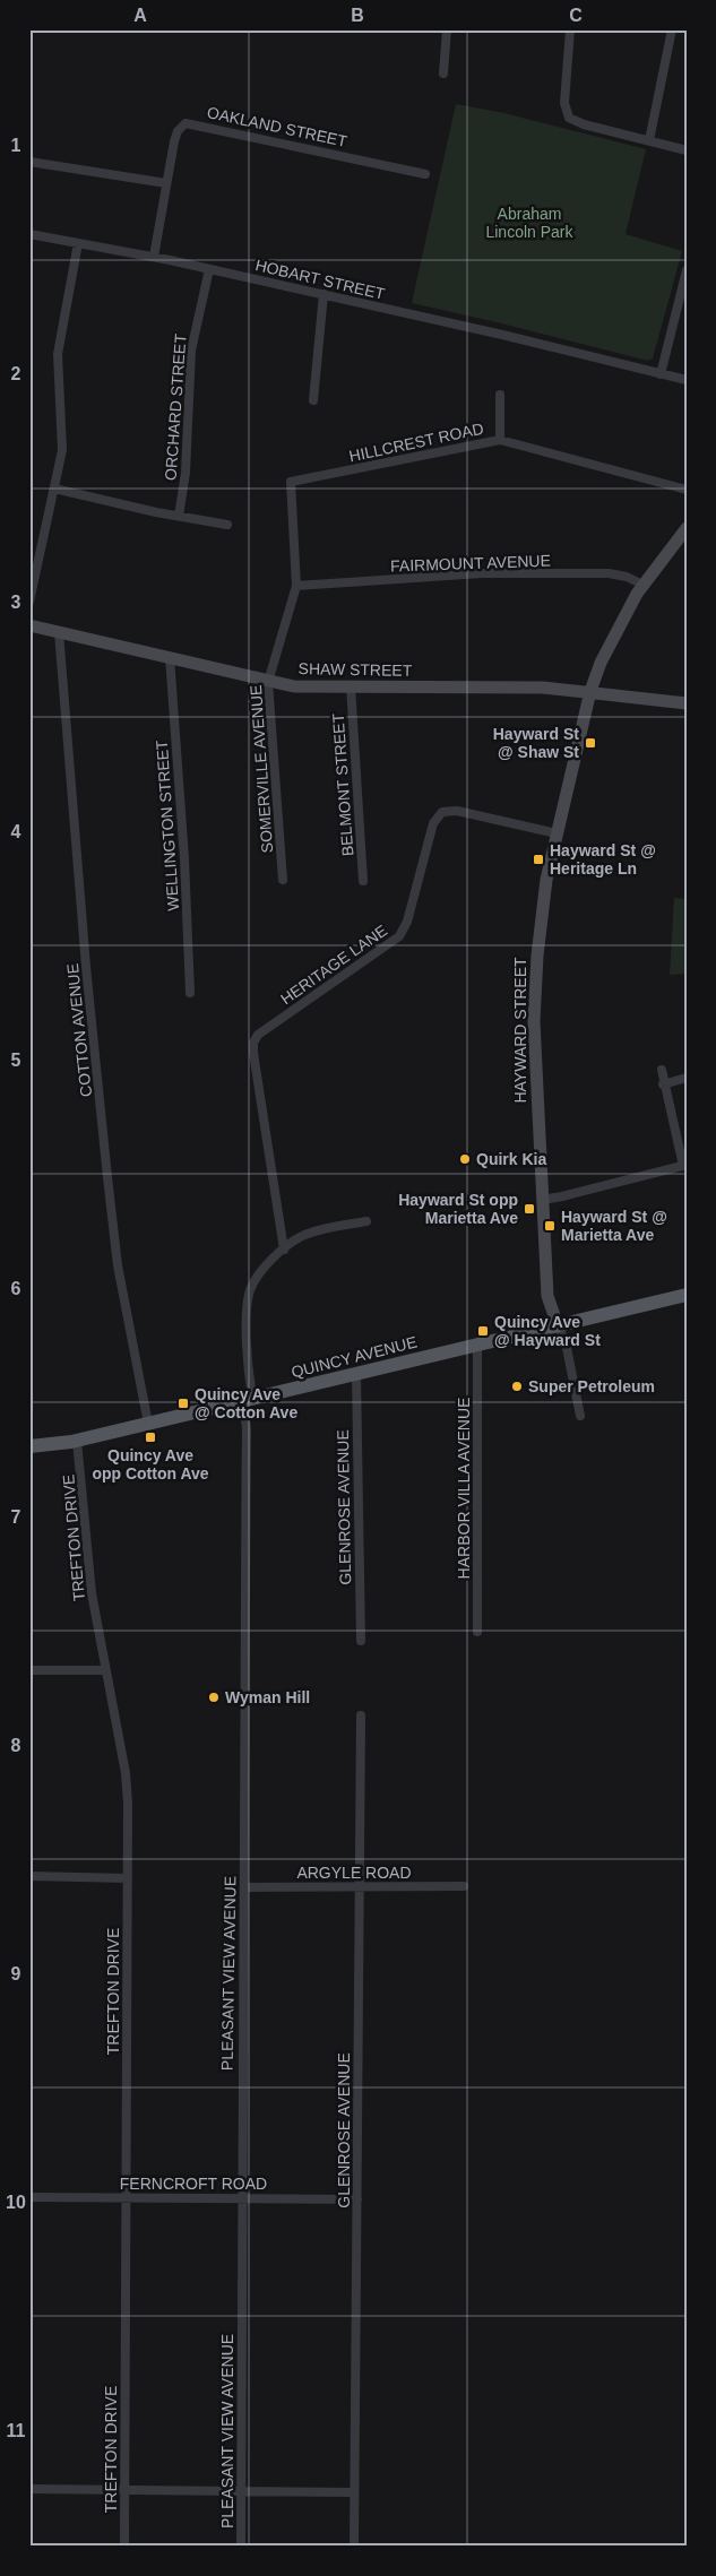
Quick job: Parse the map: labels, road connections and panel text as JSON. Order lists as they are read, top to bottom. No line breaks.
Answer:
{"streets":{"main road":["SHAW STREET","HAYWARD STREET","QUINCY AVENUE"],"street":["OAKLAND STREET","HOBART STREET","ORCHARD STREET","HILLCREST ROAD","FAIRMOUNT AVENUE","SOMERVILLE AVENUE","BELMONT STREET","WELLINGTON STREET","HERITAGE LANE","COTTON AVENUE","HARBOR VILLA AVENUE","GLENROSE AVENUE","TREFTON DRIVE","ARGYLE ROAD","PLEASANT VIEW AVENUE","FERNCROFT ROAD"]},"crossings":[["HOBART STREET","ORCHARD STREET"],["HILLCREST ROAD","SOMERVILLE AVENUE"],["FAIRMOUNT AVENUE","SOMERVILLE AVENUE"],["FAIRMOUNT AVENUE","HAYWARD STREET"],["SHAW STREET","SOMERVILLE AVENUE"],["SHAW STREET","BELMONT STREET"],["SHAW STREET","WELLINGTON STREET"],["SHAW STREET","COTTON AVENUE"],["SHAW STREET","HAYWARD STREET"],["HERITAGE LANE","HAYWARD STREET"],["HERITAGE LANE","PLEASANT VIEW AVENUE"],["COTTON AVENUE","QUINCY AVENUE"],["HAYWARD STREET","QUINCY AVENUE"],["QUINCY AVENUE","HARBOR VILLA AVENUE"],["QUINCY AVENUE","GLENROSE AVENUE"],["QUINCY AVENUE","TREFTON DRIVE"],["QUINCY AVENUE","PLEASANT VIEW AVENUE"],["GLENROSE AVENUE","ARGYLE ROAD"],["GLENROSE AVENUE","FERNCROFT ROAD"],["TREFTON DRIVE","FERNCROFT ROAD"],["ARGYLE ROAD","PLEASANT VIEW AVENUE"],["PLEASANT VIEW AVENUE","FERNCROFT ROAD"]],"parks":["Abraham Lincoln Park"],"places":{"transit":["Hayward St @ Shaw St","Hayward St @ Heritage Ln","Hayward St opp Marietta Ave","Hayward St @ Marietta Ave","Quincy Ave @ Hayward St","Quincy Ave @ Cotton Ave","Quincy Ave opp Cotton Ave"],"other":["Quirk Kia","Super Petroleum","Wyman Hill"]},"grid":{"columns":["A","B","C"],"rows":["1","2","3","4","5","6","7","8","9","10","11"]}}
